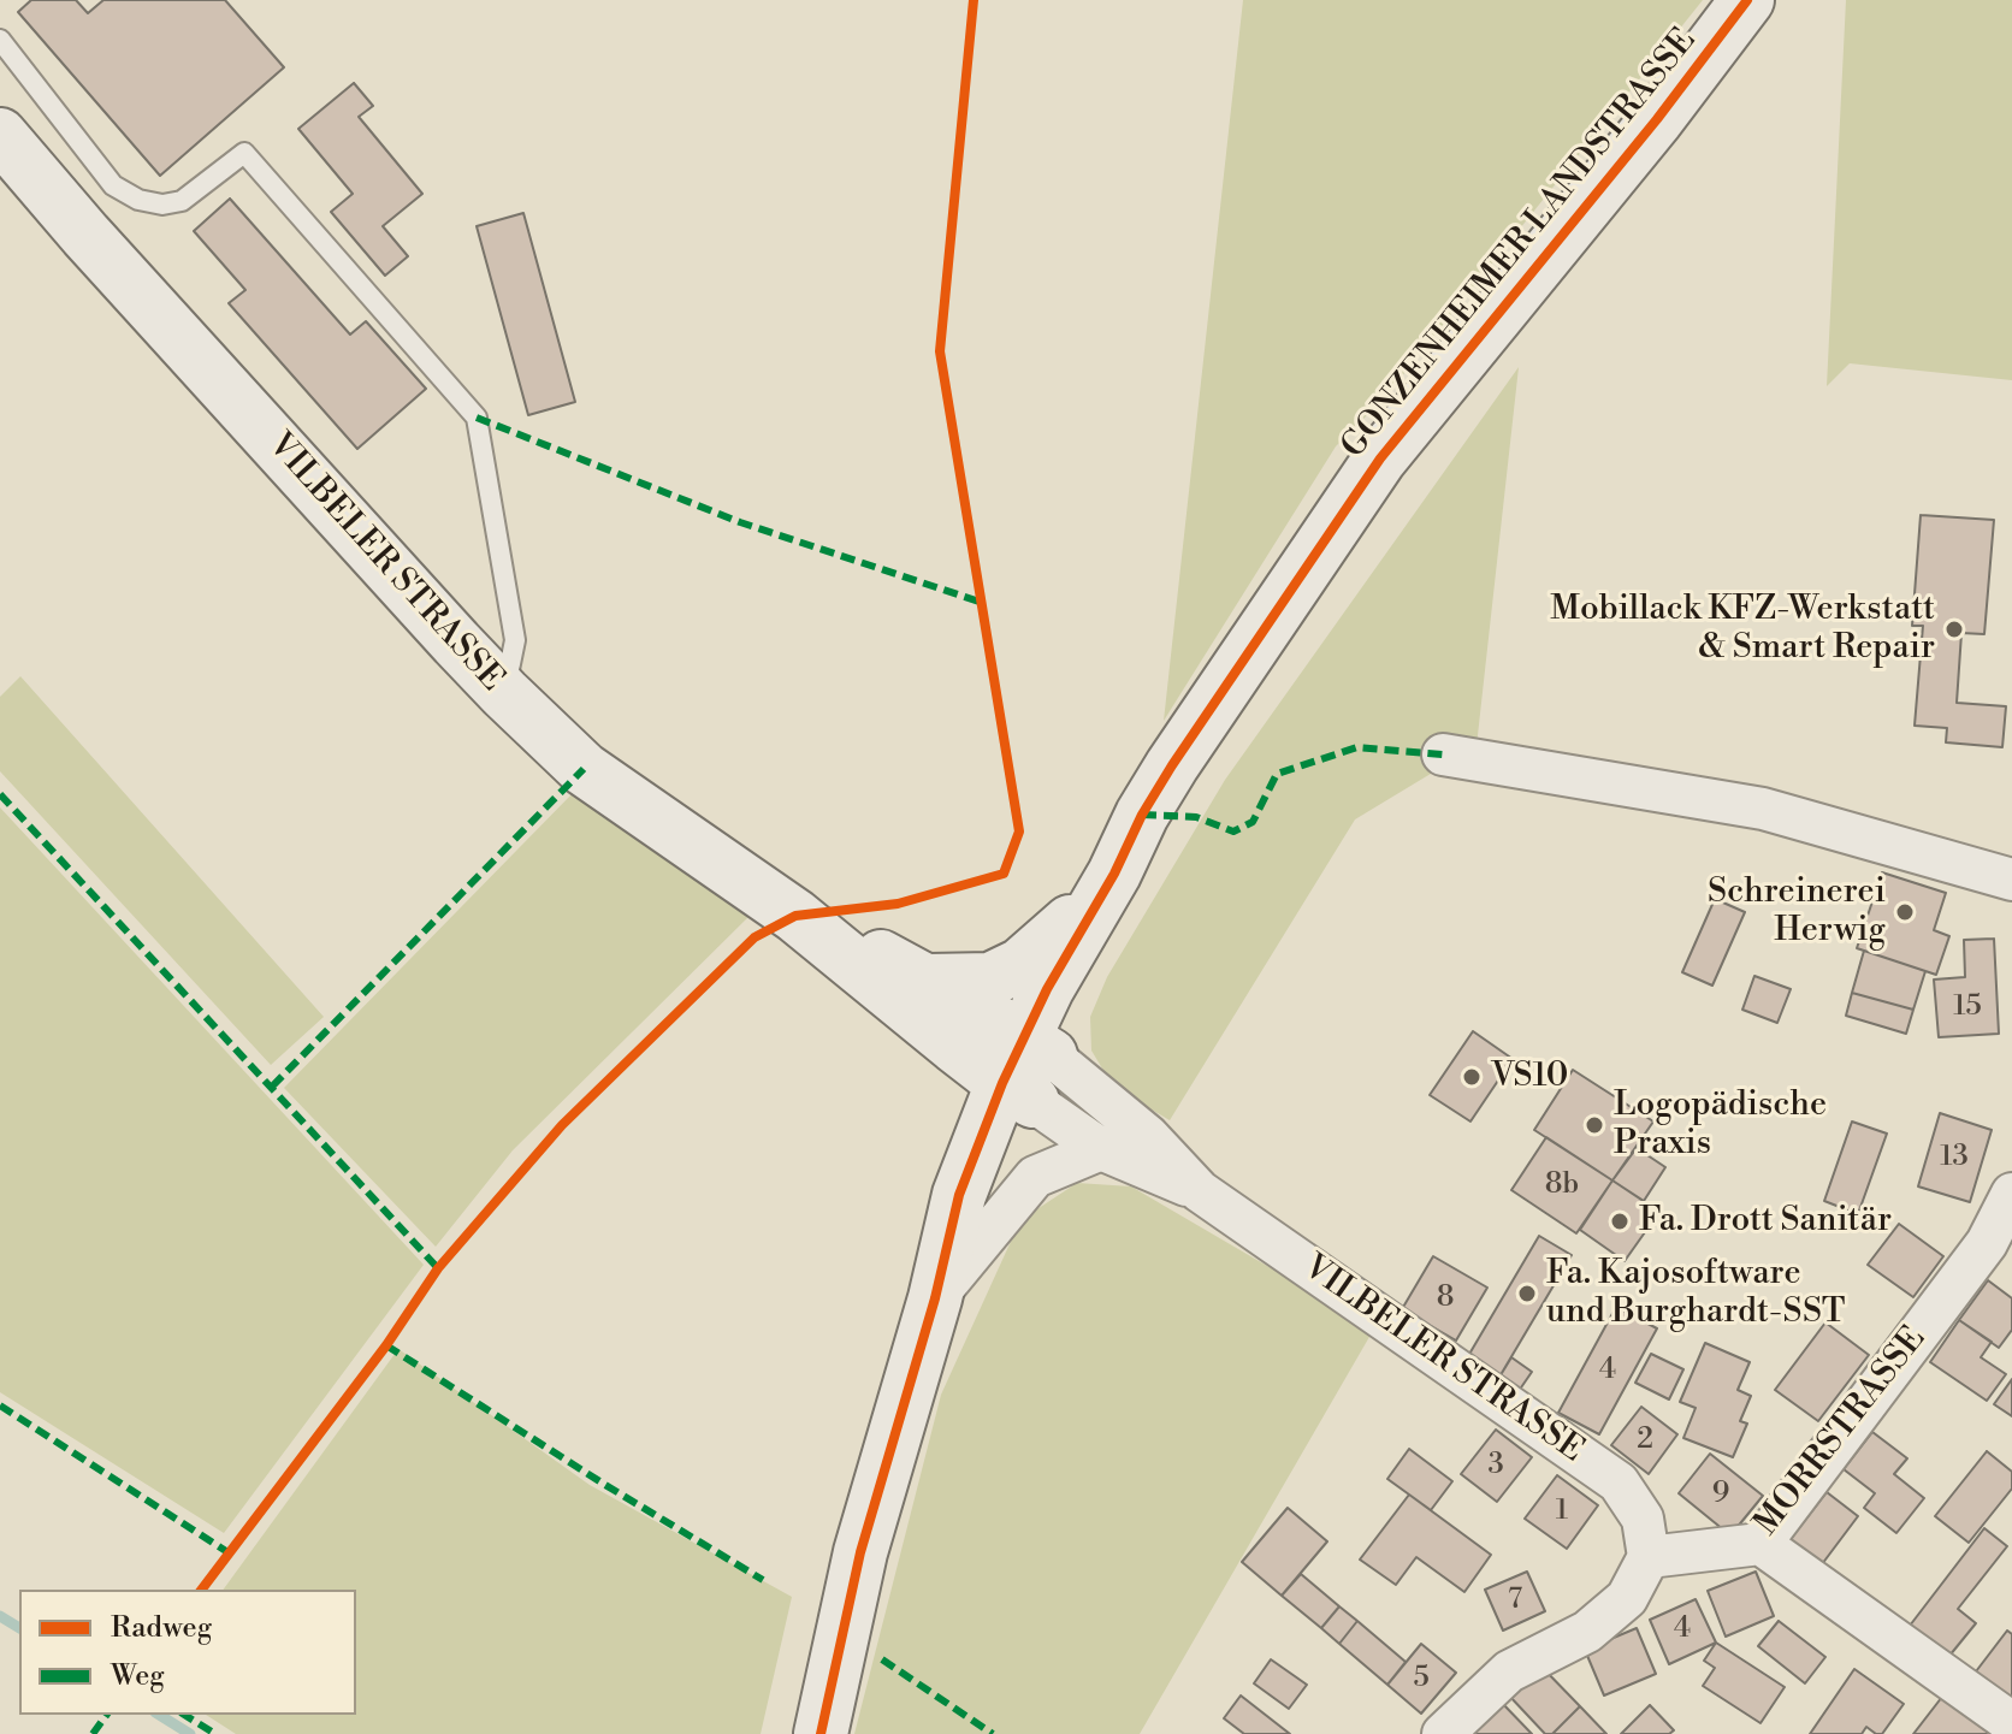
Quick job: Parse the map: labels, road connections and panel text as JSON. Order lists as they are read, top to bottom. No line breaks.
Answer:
{"streets":{"street":["GONZENHEIMER LANDSTRASSE","VILBELER STRASSE","MORRSTRASSE"]},"crossings":[["GONZENHEIMER LANDSTRASSE","VILBELER STRASSE"],["VILBELER STRASSE","MORRSTRASSE"]],"places":["Mobillack KFZ-Werkstatt & Smart Repair","Schreinerei Herwig","VS10","Logopädische Praxis","Fa. Drott Sanitär","Fa. Kajosoftware und Burghardt-SST"],"house_numbers":["15","13","8b","8","4","2","3","9","1","7","4","5"],"legend":["Radweg","Weg"]}
